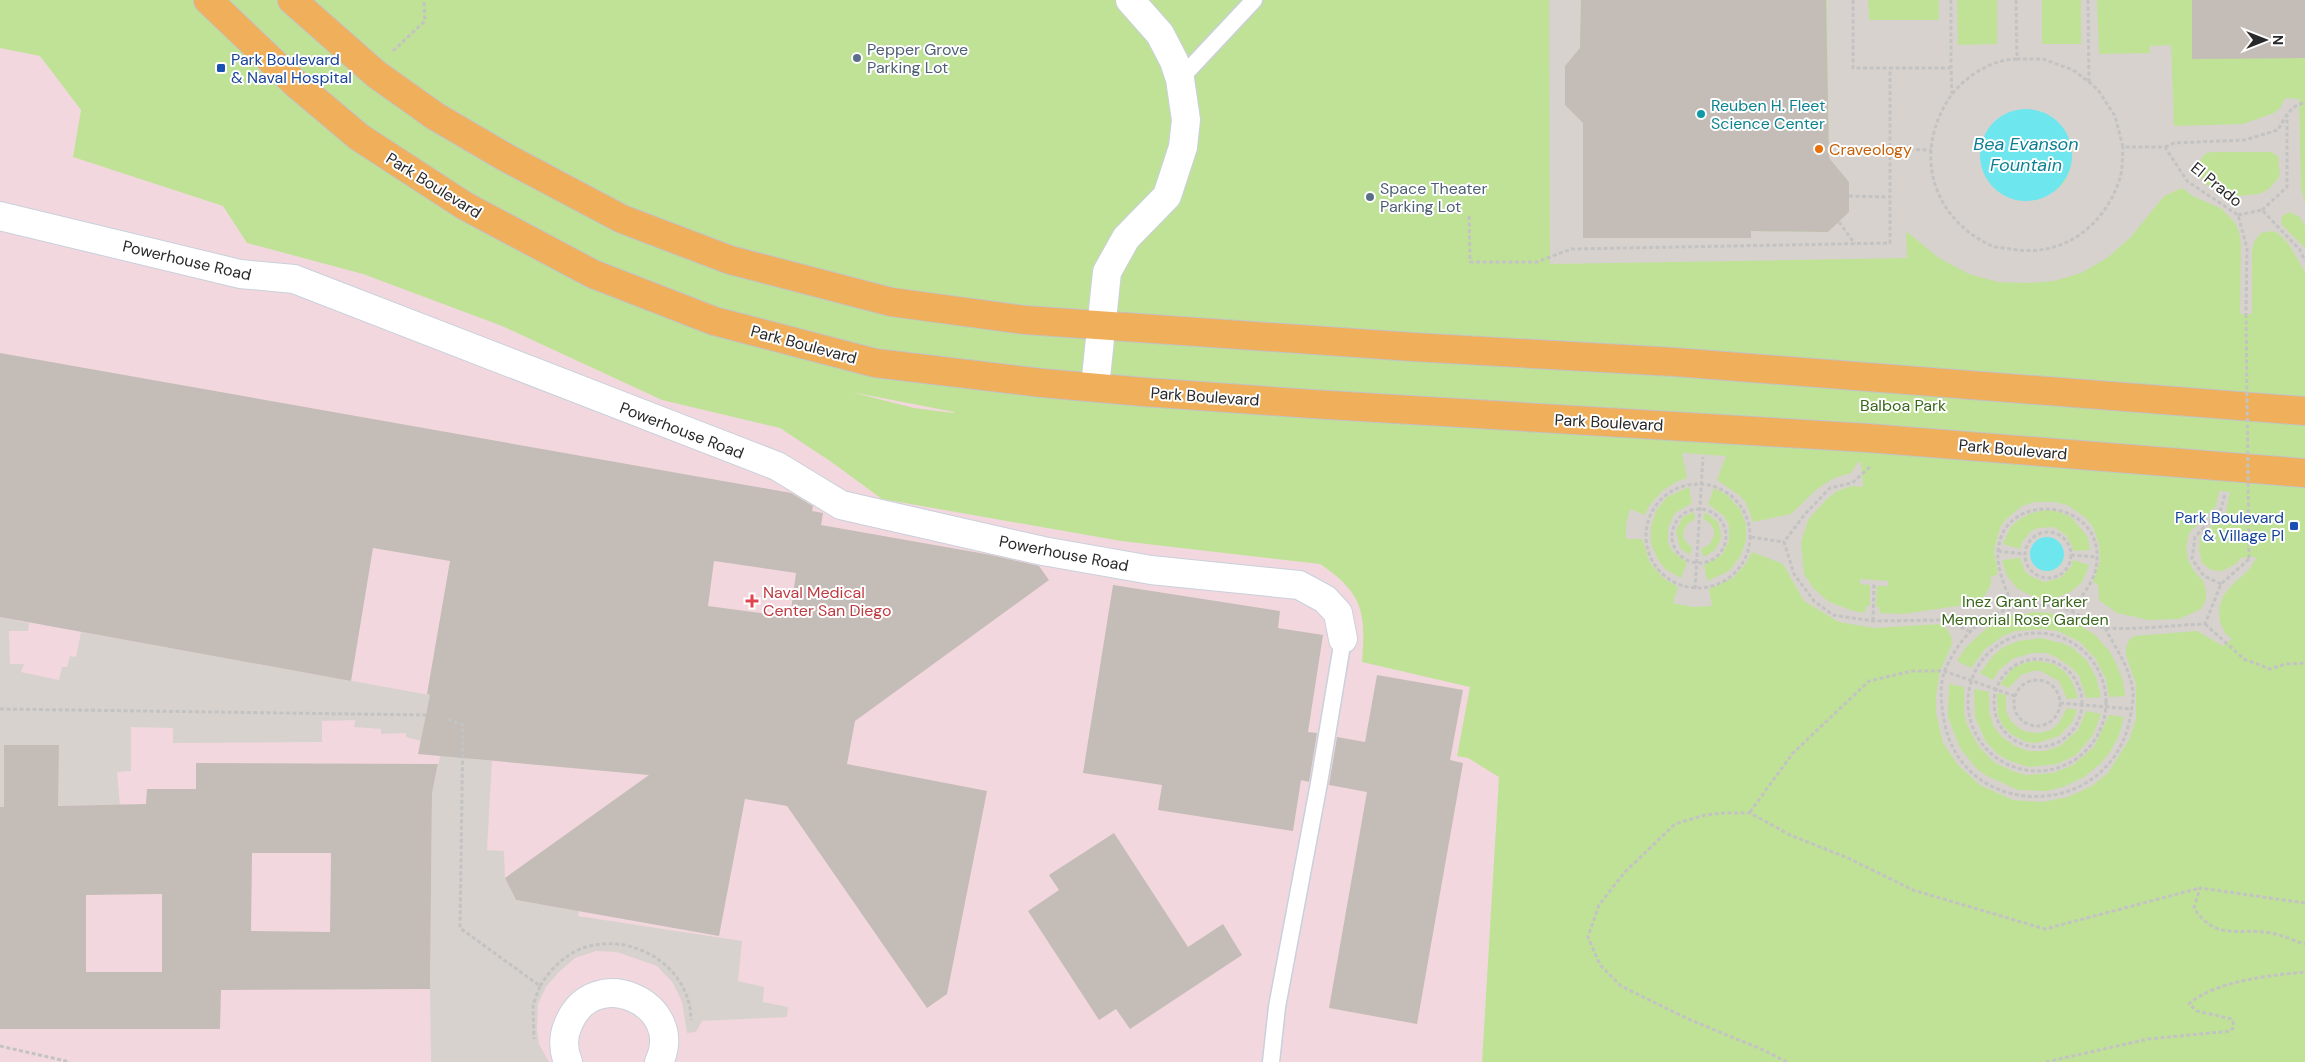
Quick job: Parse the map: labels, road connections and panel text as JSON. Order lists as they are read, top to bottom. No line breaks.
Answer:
{"streets":{"main road":["Park Boulevard"],"street":["Powerhouse Road"],"path":["El Prado"]},"water":["Bea Evanson Fountain"],"parks":["Balboa Park","Inez Grant Parker Memorial Rose Garden"],"places":{"other":["Pepper Grove Parking Lot","Reuben H. Fleet Science Center","Craveology","Space Theater Parking Lot"],"transit":["Park Boulevard & Naval Hospital","Park Boulevard & Village Pl"],"health":["Naval Medical Center San Diego"]},"north":"right"}
